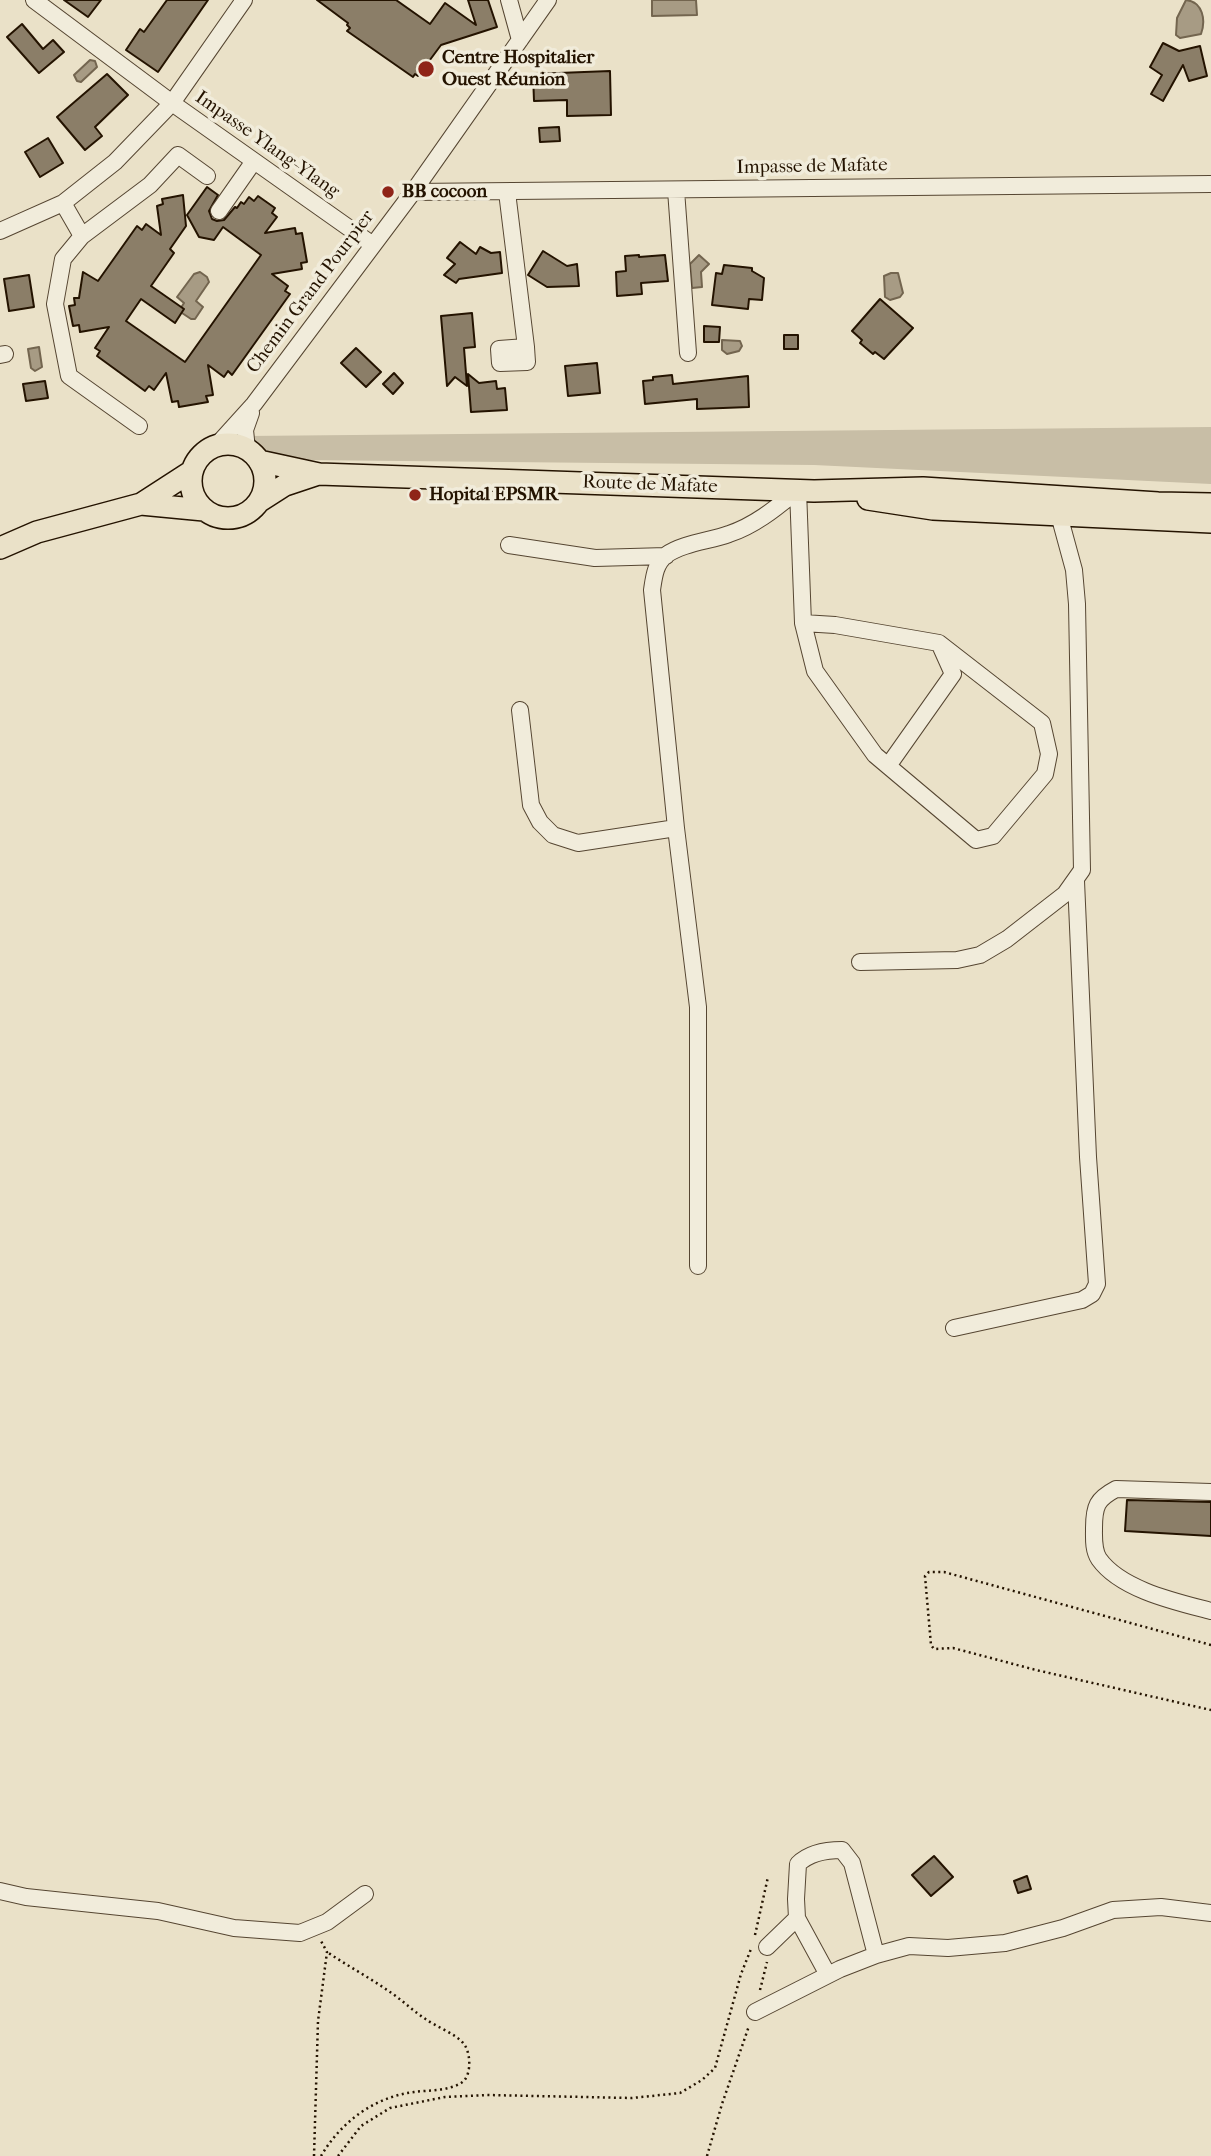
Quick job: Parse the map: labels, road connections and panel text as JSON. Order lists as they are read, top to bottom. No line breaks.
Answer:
{"streets":{"main road":["Route de Mafate"],"street":["Impasse Ylang-Ylang","Impasse de Mafate","Chemin Grand Pourpier"]},"crossings":[["Impasse Ylang-Ylang","Chemin Grand Pourpier"],["Impasse de Mafate","Chemin Grand Pourpier"],["Chemin Grand Pourpier","Route de Mafate"]],"places":["Centre Hospitalier Ouest Réunion","BB cocoon","Hopital EPSMR"]}
